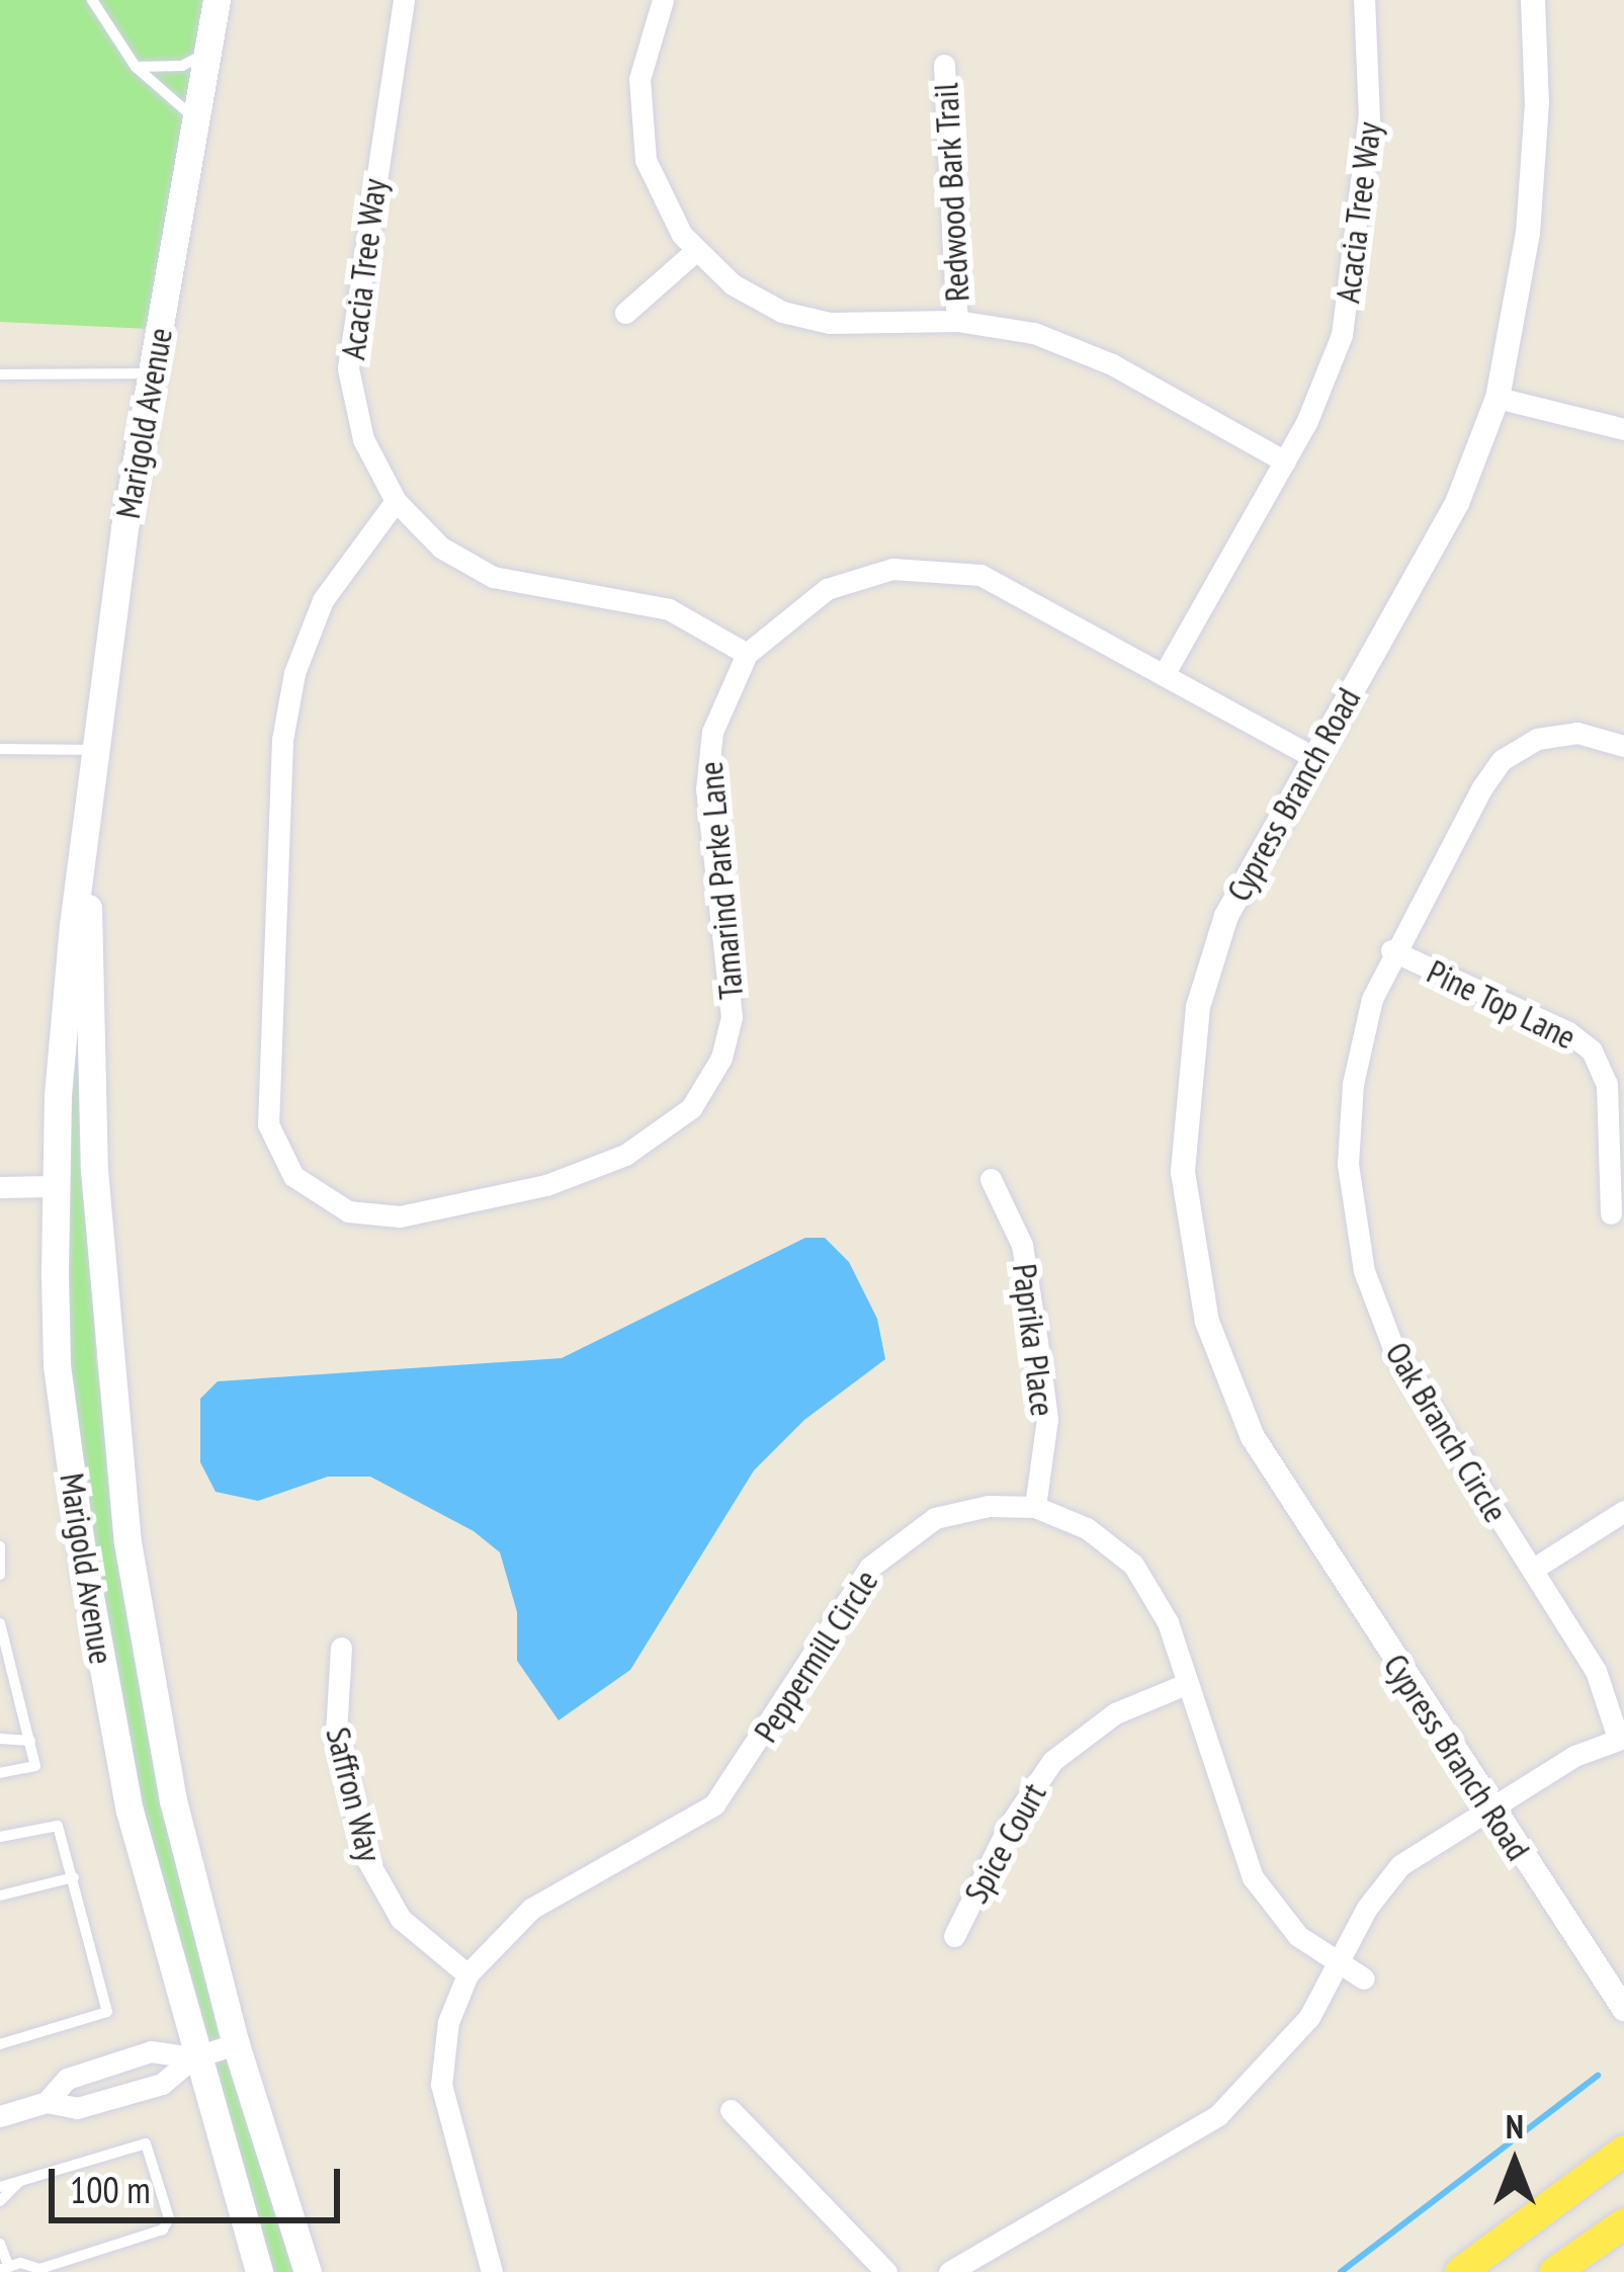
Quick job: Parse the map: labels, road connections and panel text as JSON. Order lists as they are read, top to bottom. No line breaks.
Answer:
{"streets":{"main road":["Marigold Avenue"],"street":["Redwood Bark Trail","Acacia Tree Way","Cypress Branch Road","Tamarind Parke Lane","Pine Top Lane","Paprika Place","Oak Branch Circle","Peppermill Circle","Saffron Way","Spice Court"]},"crossings":[["Acacia Tree Way","Tamarind Parke Lane"],["Cypress Branch Road","Tamarind Parke Lane"],["Cypress Branch Road","Oak Branch Circle"],["Pine Top Lane","Oak Branch Circle"],["Paprika Place","Peppermill Circle"],["Peppermill Circle","Saffron Way"],["Peppermill Circle","Spice Court"]],"scale_bar":"100 m","north":"top"}
